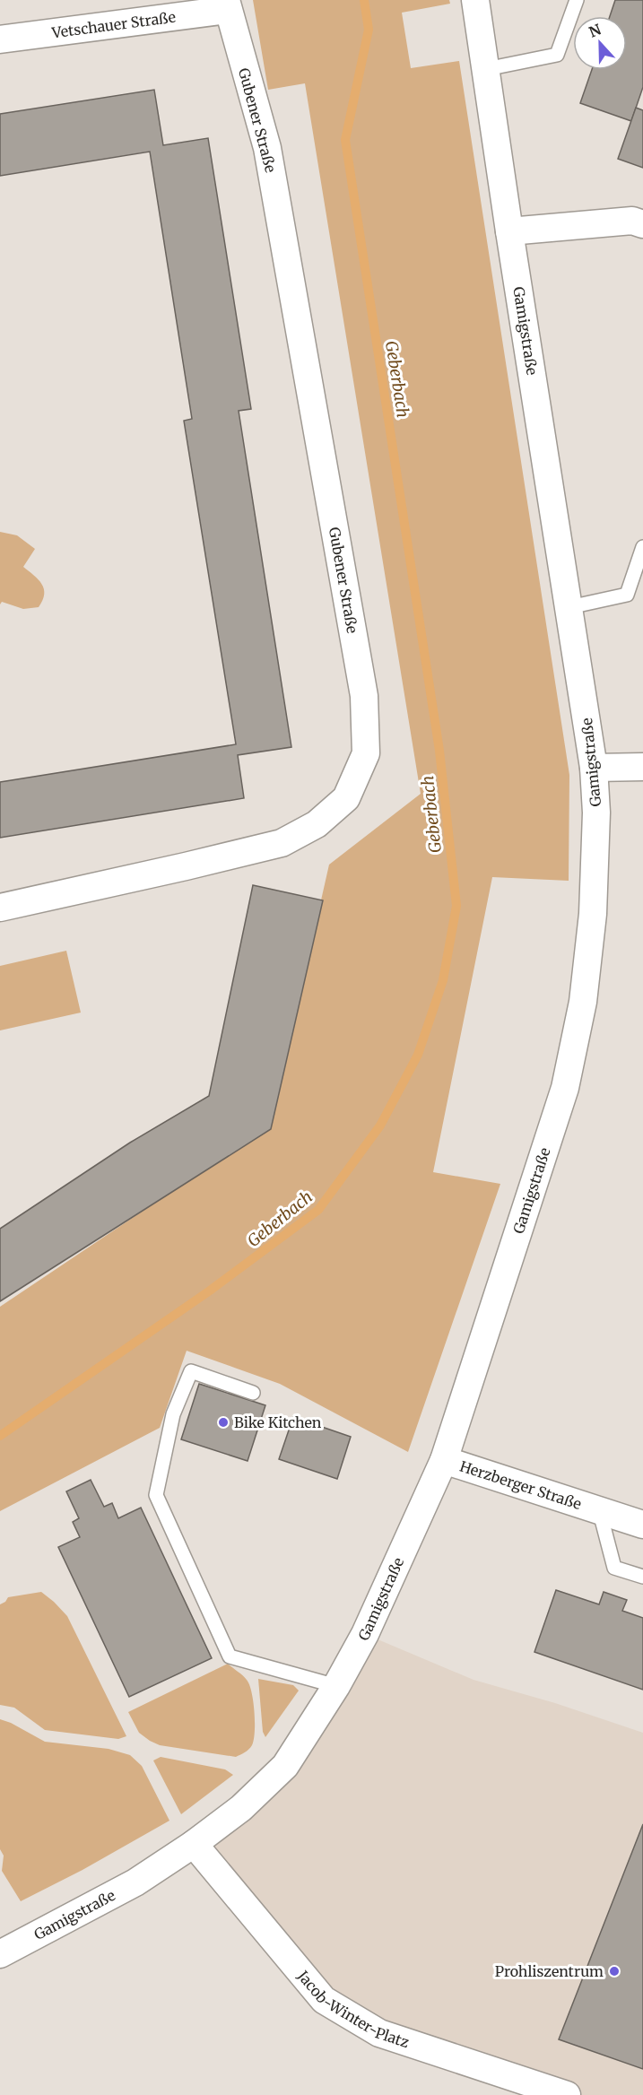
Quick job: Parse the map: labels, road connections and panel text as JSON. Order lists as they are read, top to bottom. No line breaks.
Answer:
{"streets":{"street":["Vetschauer Straße","Gubener Straße","Gamigstraße","Herzberger Straße","Jacob-Winter-Platz"]},"crossings":[["Vetschauer Straße","Gubener Straße"],["Gamigstraße","Herzberger Straße"],["Gamigstraße","Jacob-Winter-Platz"]],"water":["Geberbach"],"places":["Bike Kitchen","Prohliszentrum"],"north":"top"}
